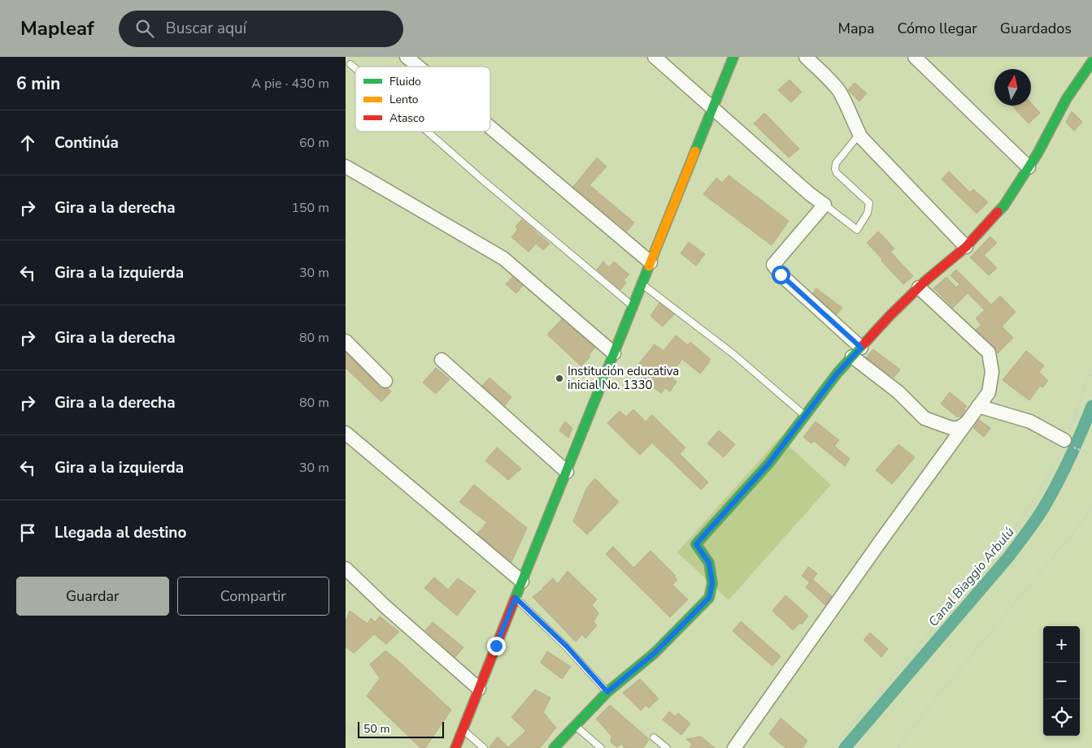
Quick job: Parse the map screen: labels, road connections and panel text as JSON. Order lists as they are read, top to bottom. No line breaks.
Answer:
{"water":["Canal Biaggio Arbulú"],"places":["Institución educativa inicial No. 1330"],"legend":["Fluido","Lento","Atasco"],"scale_bar":"50 m","north":"top","page":{"header":"Mapleaf","search":"Buscar aquí","nav":["Mapa","Cómo llegar","Guardados"],"heading":["6 min","A pie · 430 m"],"list":[["Continúa","60 m"],["Gira a la derecha","150 m"],["Gira a la izquierda","30 m"],["Gira a la derecha","80 m"],["Gira a la derecha","80 m"],["Gira a la izquierda","30 m"],"Llegada al destino"],"buttons":["Guardar","Compartir"],"map_buttons":["+","−"],"scale":"50 m"}}
